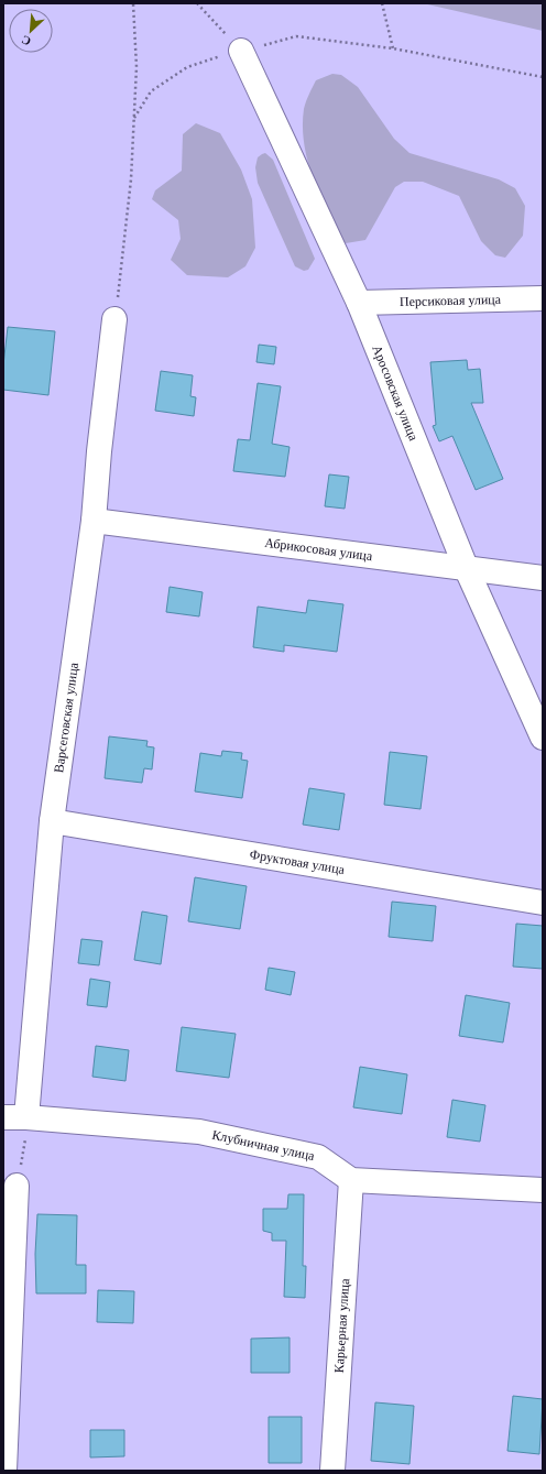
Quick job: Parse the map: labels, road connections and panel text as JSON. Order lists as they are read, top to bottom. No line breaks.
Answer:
{"streets":{"street":["Персиковая улица","Аросовская улица","Абрикосовая улица","Варсеговская улица","Фруктовая улица","Клубничная улица","Карьерная улица"]},"crossings":[["Персиковая улица","Аросовская улица"],["Аросовская улица","Абрикосовая улица"],["Абрикосовая улица","Варсеговская улица"],["Варсеговская улица","Фруктовая улица"],["Варсеговская улица","Клубничная улица"],["Клубничная улица","Карьерная улица"]],"north":"bottom left"}
